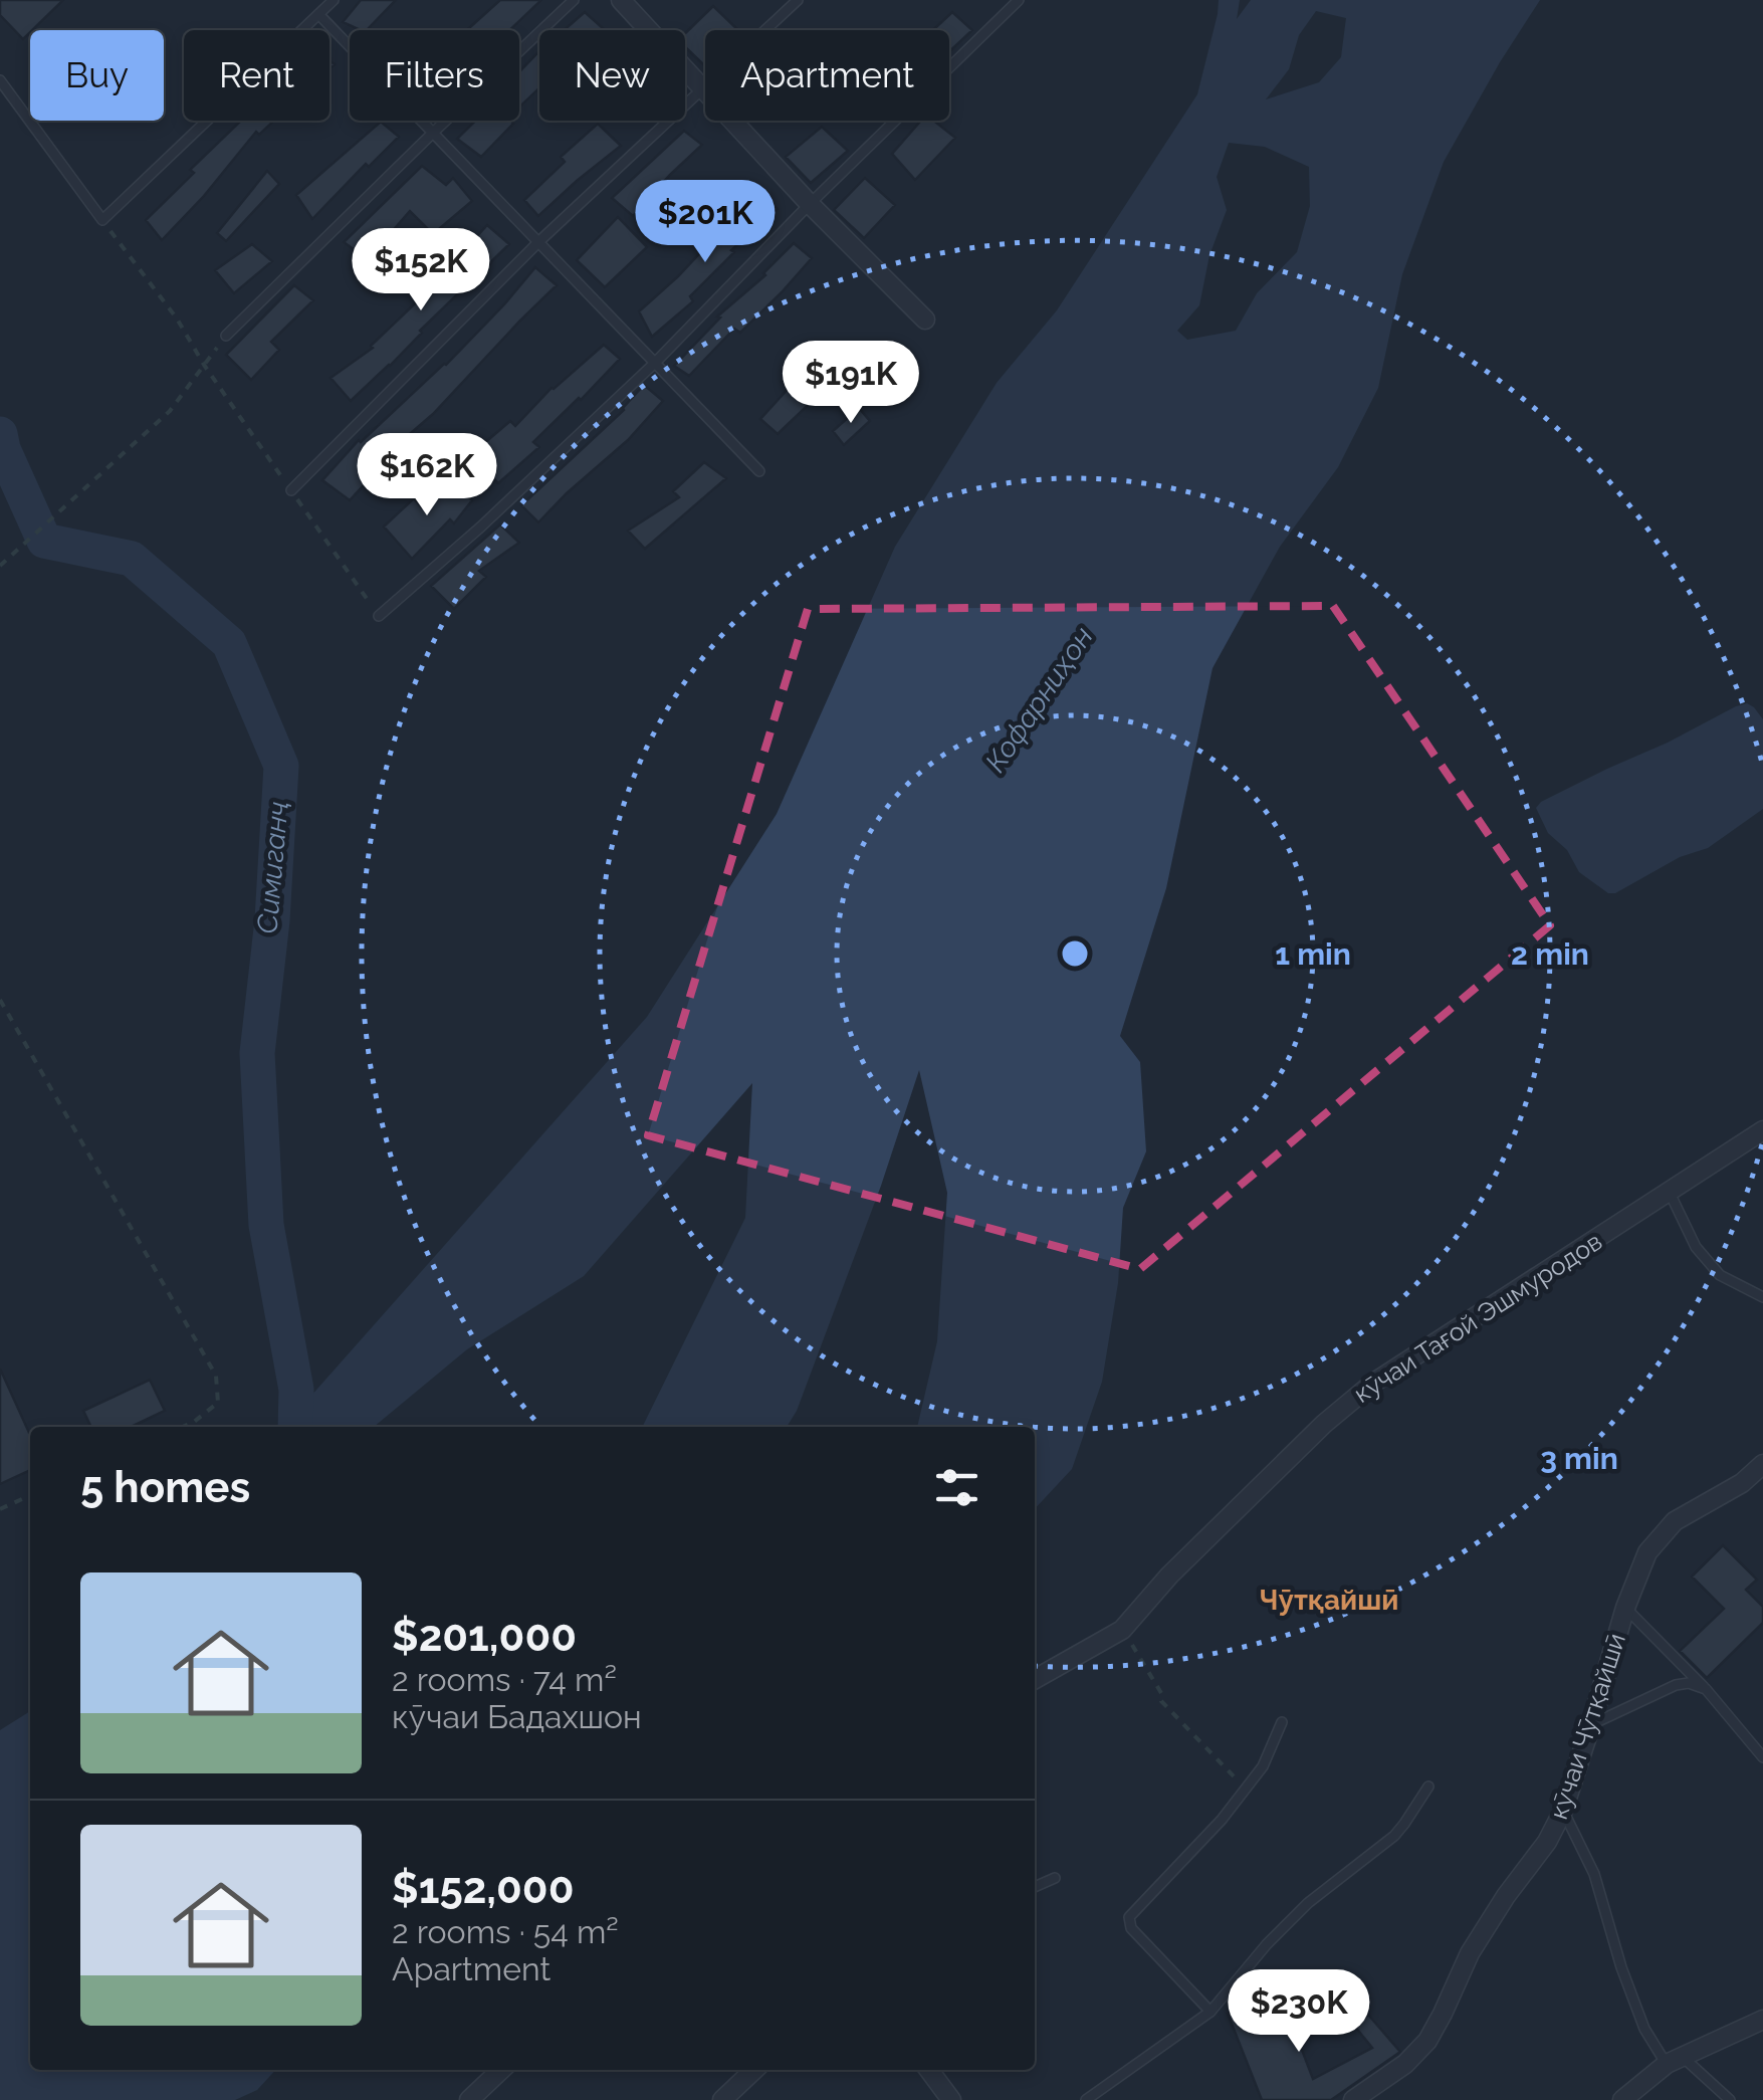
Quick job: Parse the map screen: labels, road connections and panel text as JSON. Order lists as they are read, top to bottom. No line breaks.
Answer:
{"streets":{"street":["кӯчаи Тағой Эшмуродов","кӯчаи Чӯтқайшӣ"]},"districts":["Чӯтқайшӣ"],"water":["Кофарниҳон","Симиганҷ"],"page":{"chip":["Buy","Rent","Filters","New","Apartment"],"price":["$201K","$152K","$191K","$162K","$230K"],"heading":"5 homes","list":[{"name":"$201,000","note":"2 rooms · 74 m² · кӯчаи Бадахшон"},{"name":"$152,000","note":"2 rooms · 54 m² · Apartment"}]},"rings":["1 min","2 min","3 min"]}
